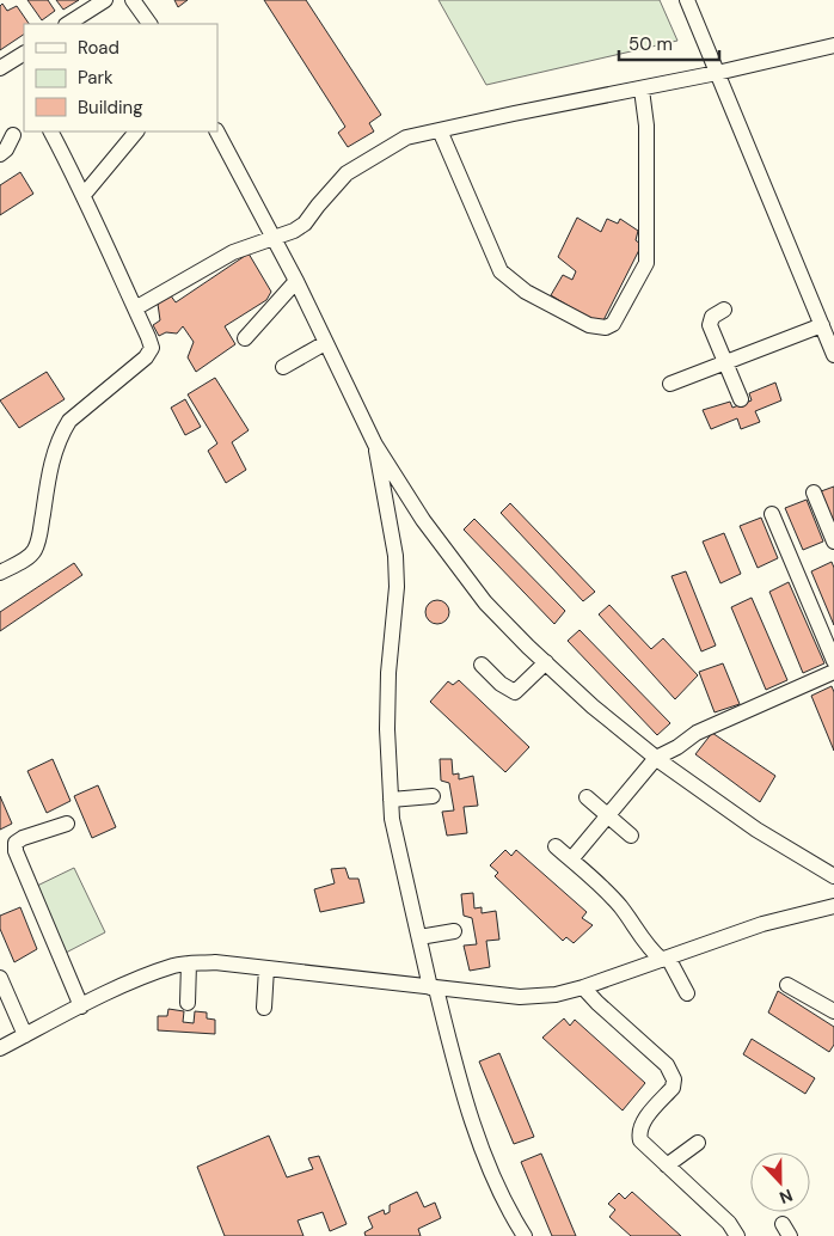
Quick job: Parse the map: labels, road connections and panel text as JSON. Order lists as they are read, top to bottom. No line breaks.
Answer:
{"legend":["Road","Park","Building"],"scale_bar":"50 m","north":"bottom"}
